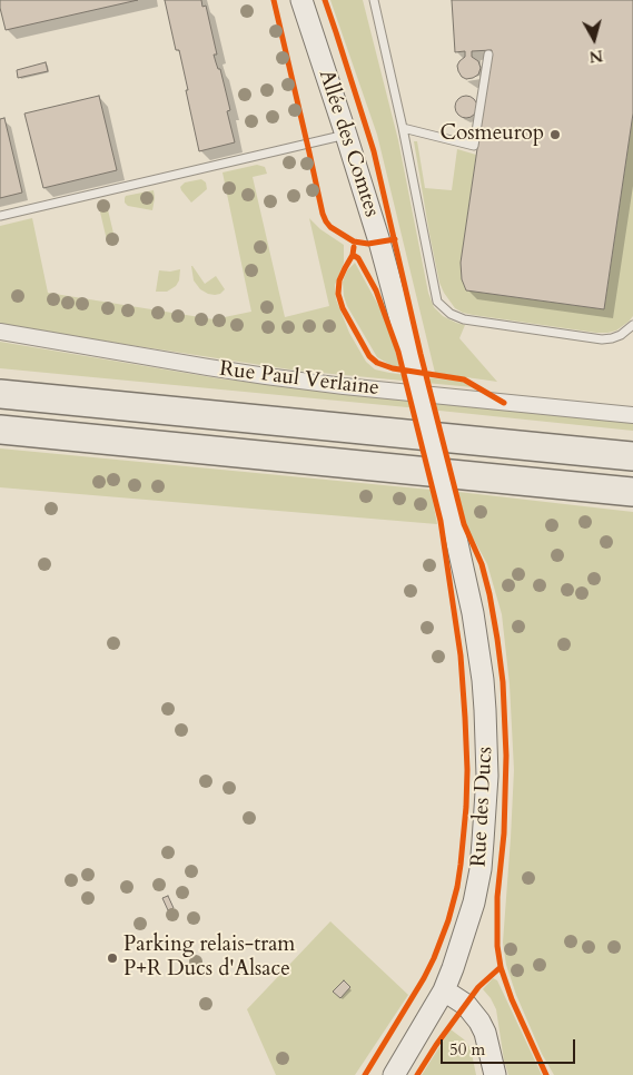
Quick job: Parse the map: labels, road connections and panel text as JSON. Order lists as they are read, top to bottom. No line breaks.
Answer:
{"streets":{"street":["Allée des Comtes","Rue Paul Verlaine","Rue des Ducs"]},"crossings":[["Allée des Comtes","Rue des Ducs"]],"places":["Cosmeurop","Parking relais-tram P+R Ducs d'Alsace"],"scale_bar":"50 m","north":"bottom"}
